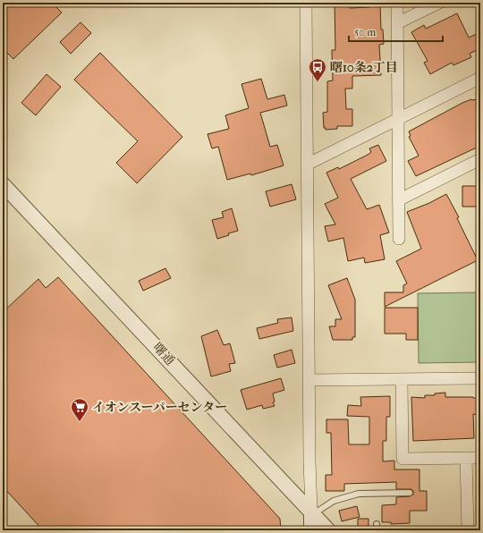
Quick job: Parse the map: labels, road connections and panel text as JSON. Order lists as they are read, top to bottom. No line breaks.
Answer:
{"streets":{"street":["曙通"]},"places":{"bus stop":["曙10条2丁目"],"supermarket":["イオンスーパーセンター"]},"scale_bar":"50 m"}
